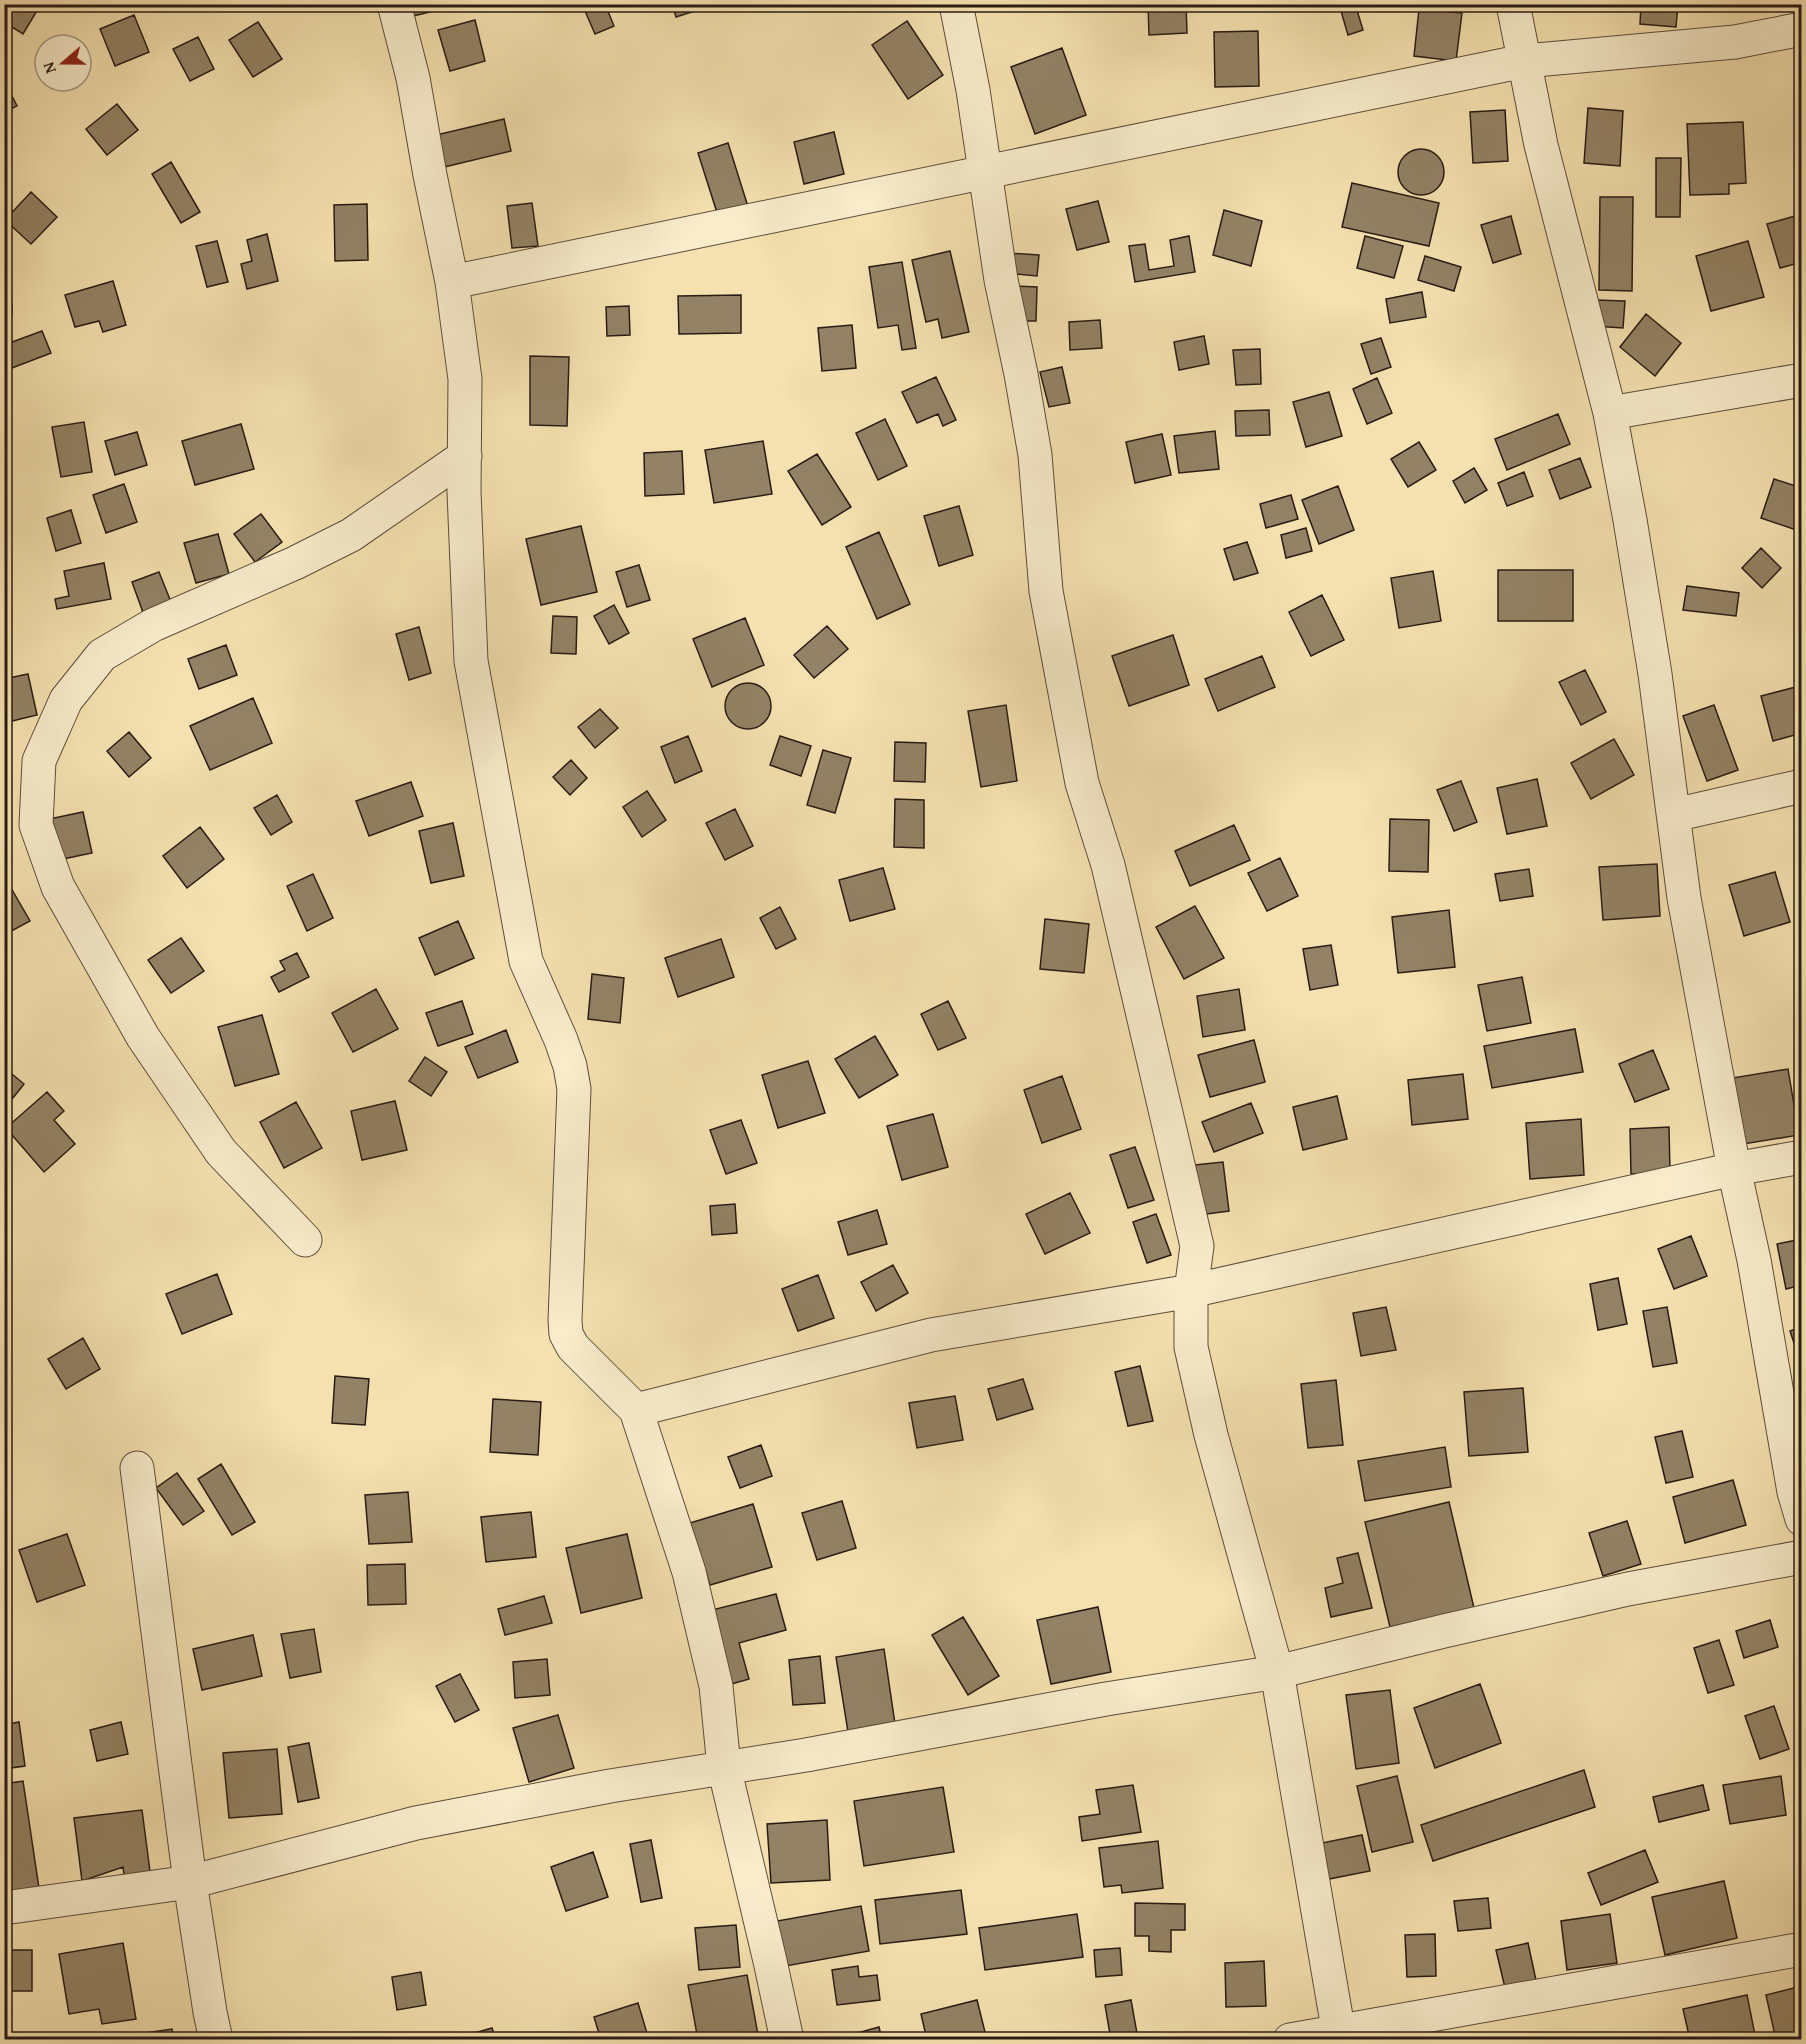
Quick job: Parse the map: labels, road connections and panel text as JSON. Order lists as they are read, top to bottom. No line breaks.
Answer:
{"north":"left"}
